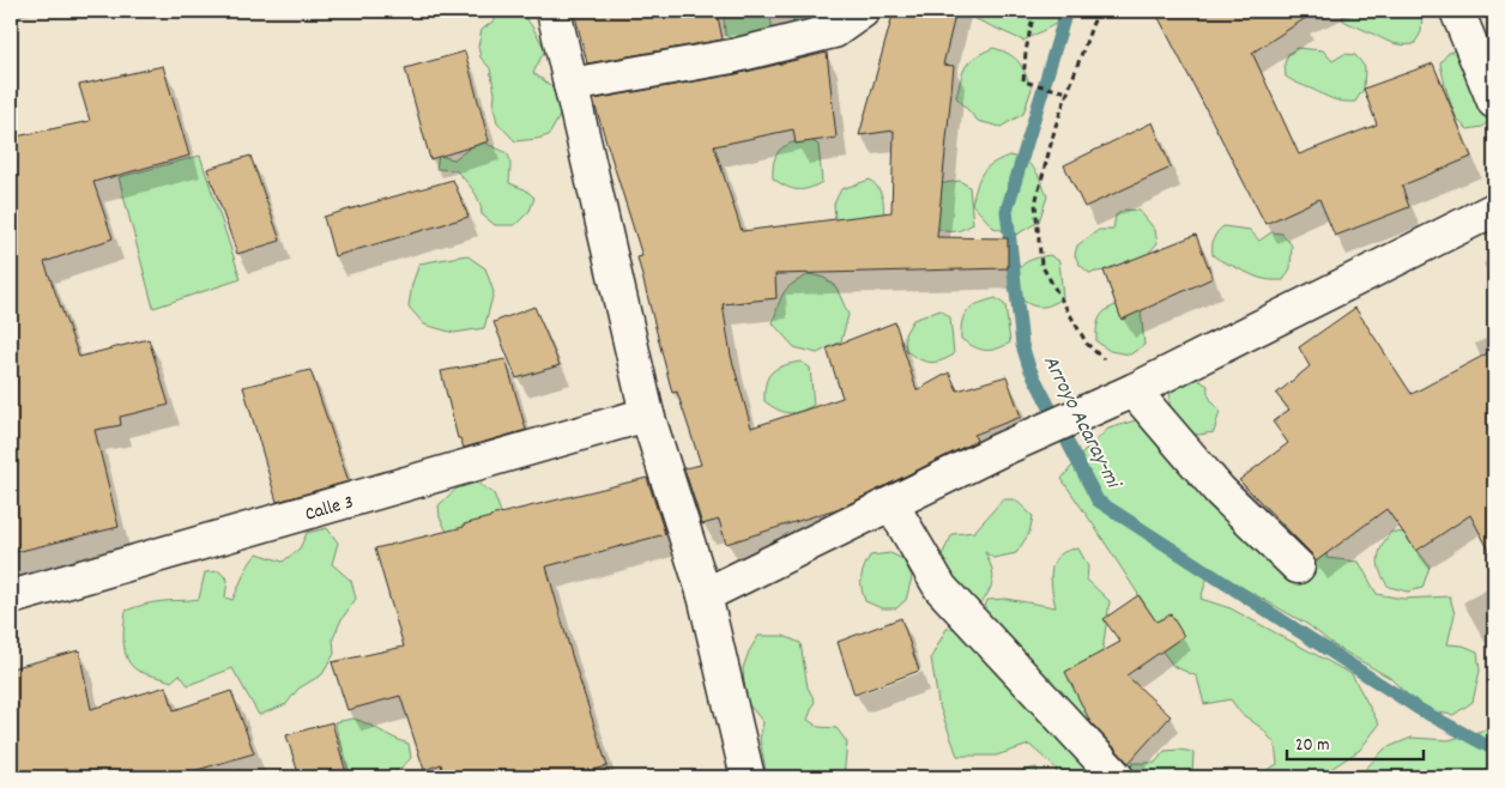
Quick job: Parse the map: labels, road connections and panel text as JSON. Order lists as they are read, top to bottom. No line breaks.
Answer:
{"streets":{"street":["Calle 3"]},"water":["Arroyo Acaray-mi"],"scale_bar":"20 m"}
